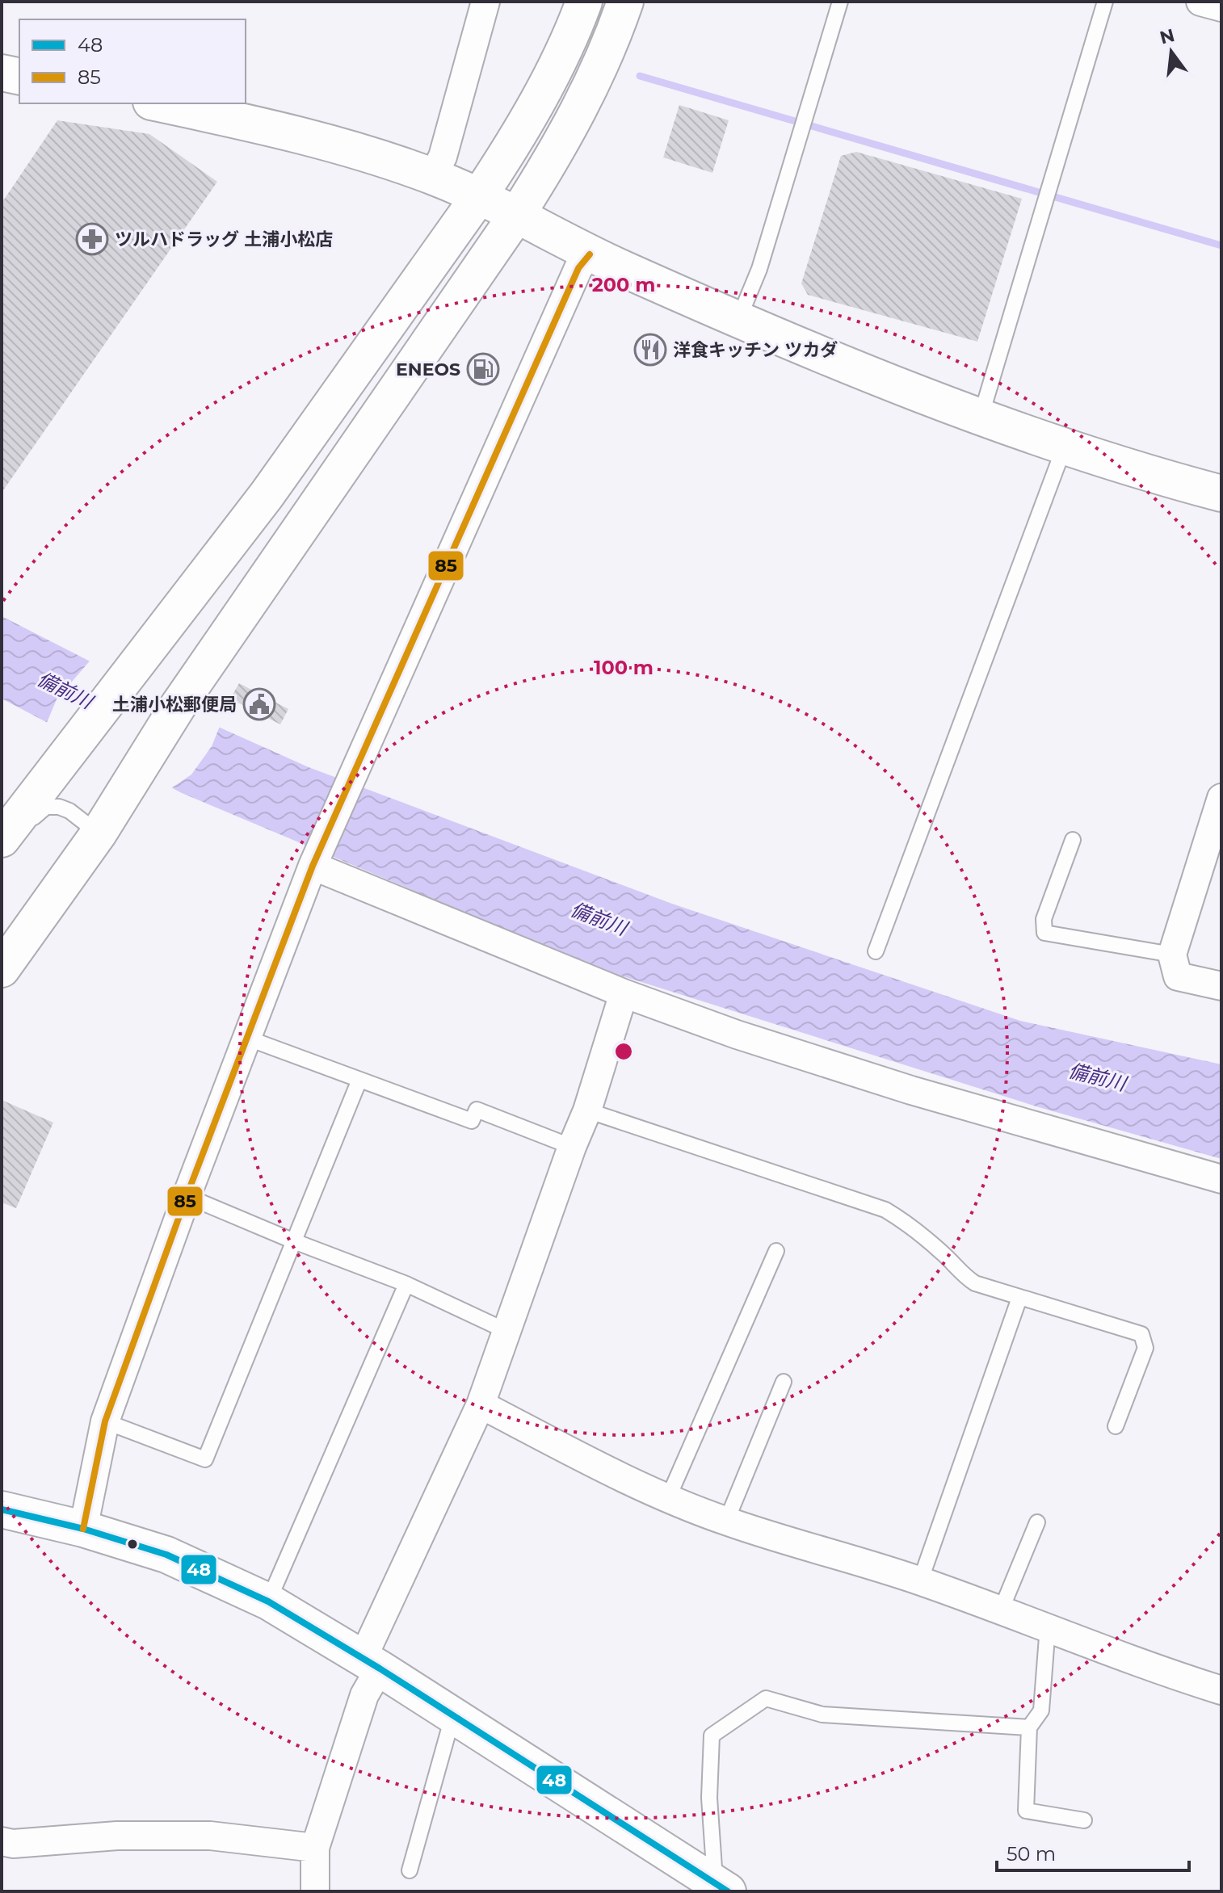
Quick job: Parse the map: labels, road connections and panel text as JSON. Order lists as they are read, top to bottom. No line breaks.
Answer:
{"water":["備前川"],"places":{"pharmacy":["ツルハドラッグ 土浦小松店"],"restaurant":["洋食キッチン ツカダ"],"fuel station":["ENEOS"],"public building":["土浦小松郵便局"]},"lines":["transit line 85","transit line 48"],"legend":["48","85"],"scale_bar":"50 m","north":"top","rings":["200 m","100 m"]}
